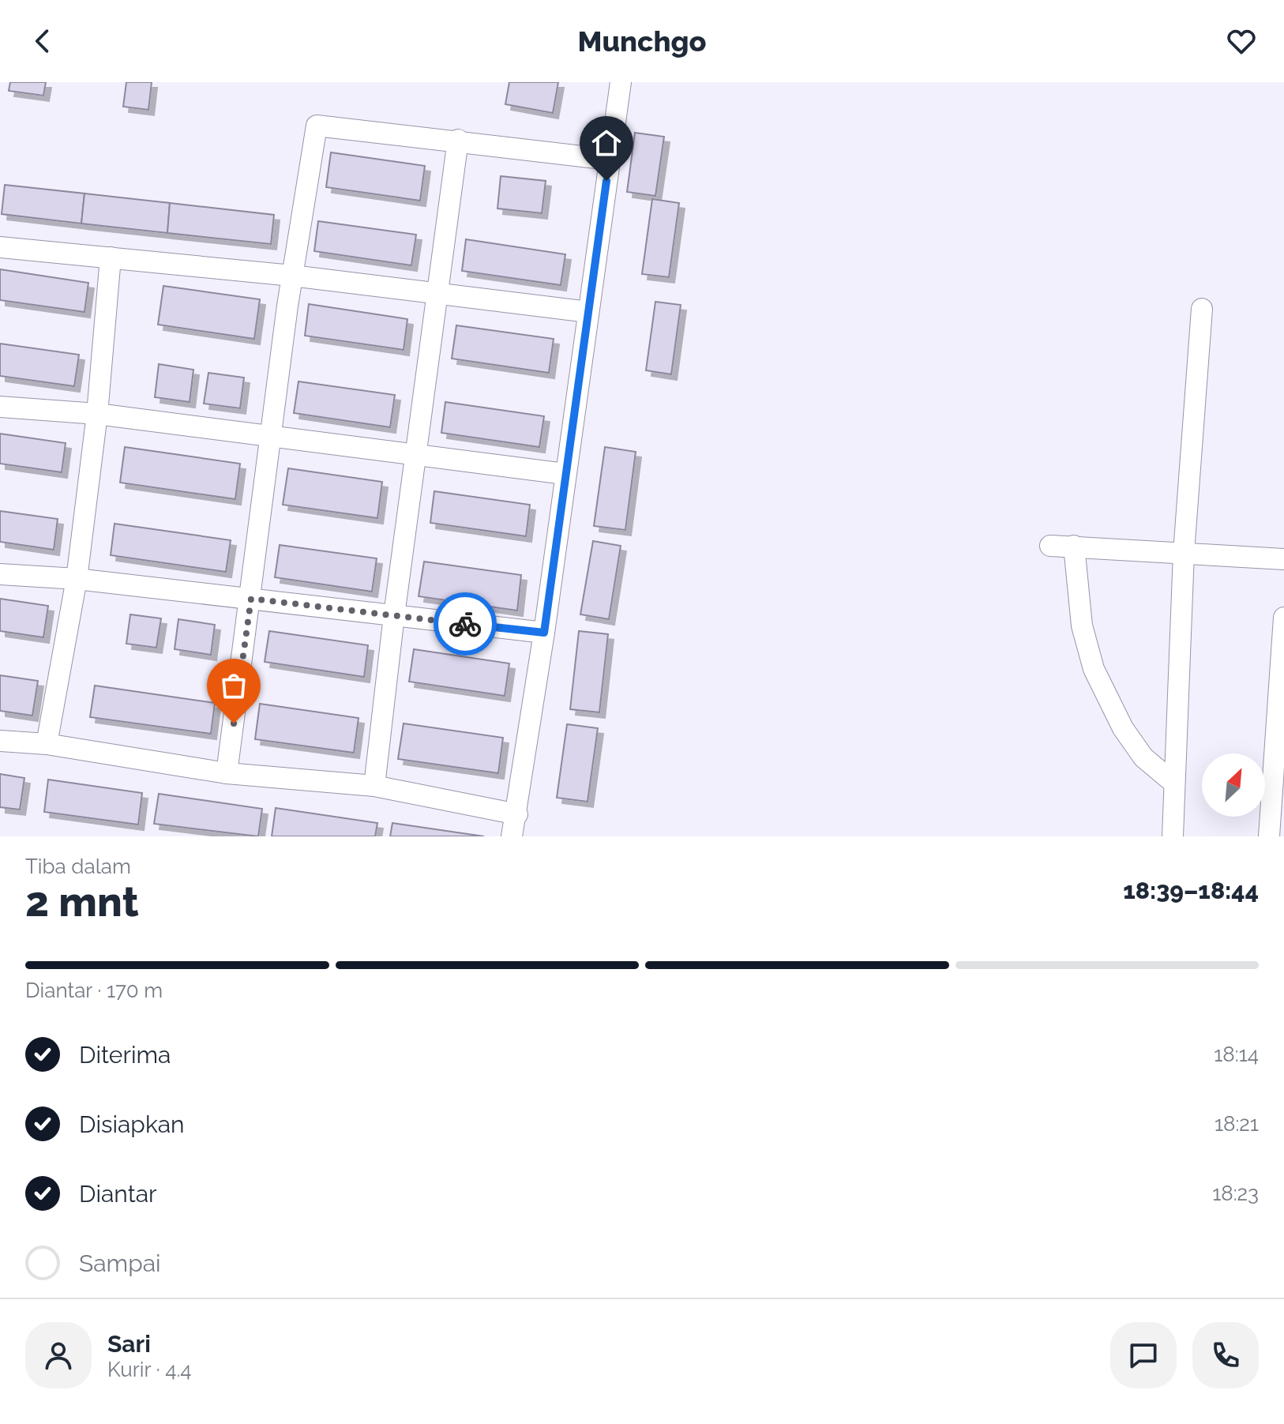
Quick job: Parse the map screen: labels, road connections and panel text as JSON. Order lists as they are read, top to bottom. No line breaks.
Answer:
{"north":"top right","page":{"header":"Munchgo","heading":["2 mnt","Tiba dalam","18:39–18:44"],"panel":["Sari","Kurir · 4.4"],"bar":"Diantar · 170 m","list":[["Diterima","18:14"],["Disiapkan","18:21"],["Diantar","18:23"],"Sampai"]}}
